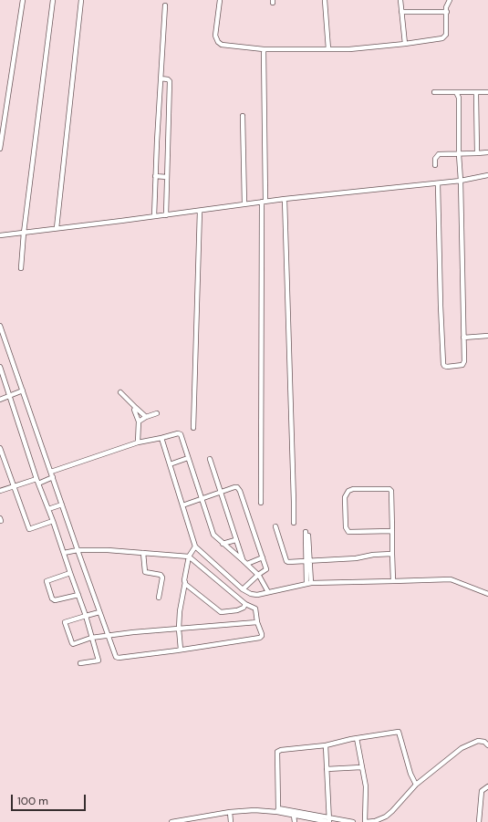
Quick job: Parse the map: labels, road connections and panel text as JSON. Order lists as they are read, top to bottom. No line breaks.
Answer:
{"scale_bar":"100 m"}
